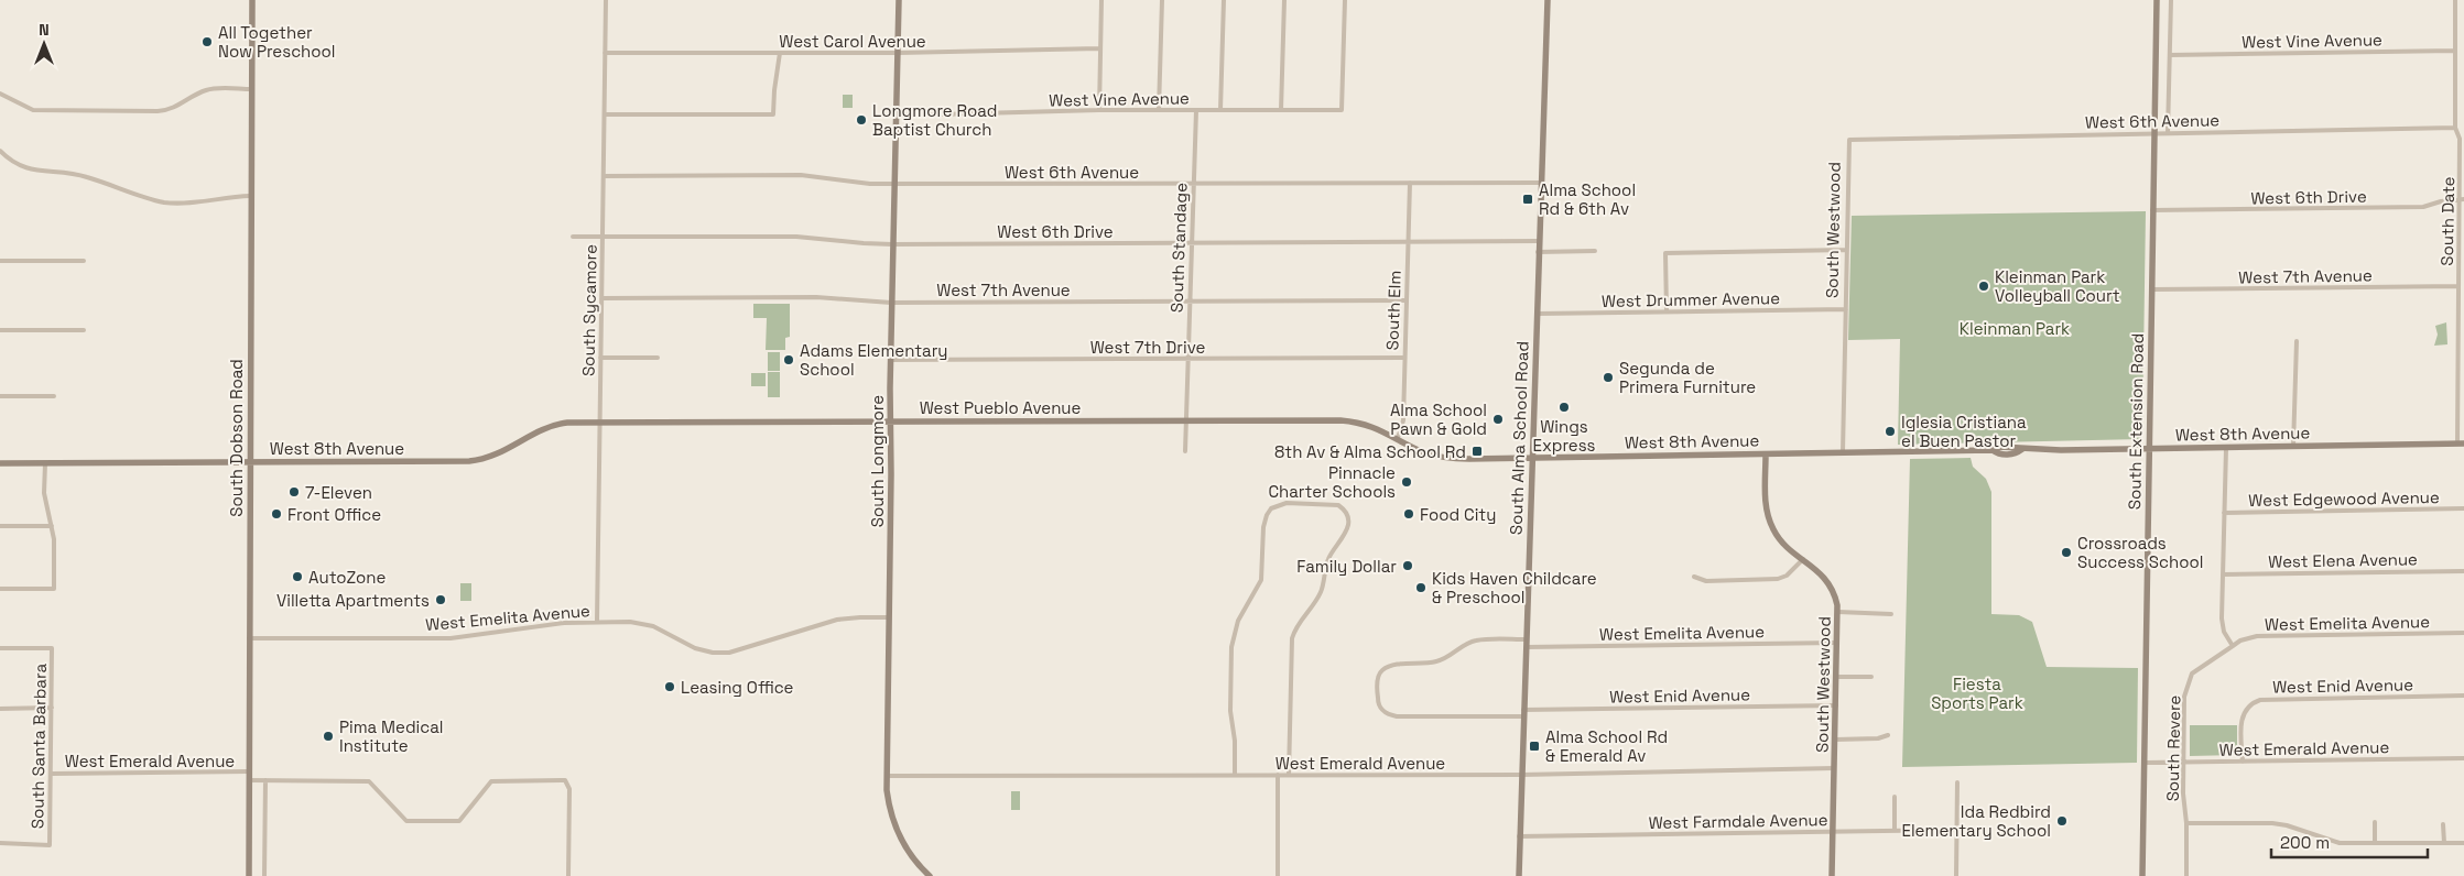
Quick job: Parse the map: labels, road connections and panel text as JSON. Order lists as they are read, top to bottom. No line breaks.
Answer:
{"streets":{"street":["West Carol Avenue","West Vine Avenue","West 6th Avenue","West 6th Drive","South Date","South Westwood","South Standage","West 7th Avenue","West Drummer Avenue","South Sycamore","South Elm","West 7th Drive","West Pueblo Avenue","South Extension Road","West 8th Avenue","South Dobson Road","South Alma School Road","South Longmore","West Edgewood Avenue","West Elena Avenue","West Emelita Avenue","West Enid Avenue","South Santa Barbara","South Revere","West Emerald Avenue","West Farmdale Avenue"]},"crossings":[["West Carol Avenue","South Sycamore"],["West Carol Avenue","South Longmore"],["West Vine Avenue","South Date"],["West Vine Avenue","South Standage"],["West Vine Avenue","South Longmore"],["West 6th Avenue","South Date"],["West 6th Avenue","South Westwood"],["West 6th Avenue","South Standage"],["West 6th Avenue","South Sycamore"],["West 6th Avenue","South Elm"],["West 6th Avenue","South Extension Road"],["West 6th Avenue","South Alma School Road"],["West 6th Avenue","South Longmore"],["West 6th Drive","South Date"],["West 6th Drive","South Standage"],["West 6th Drive","South Sycamore"],["West 6th Drive","South Elm"],["West 6th Drive","South Extension Road"],["West 6th Drive","South Alma School Road"],["West 6th Drive","South Longmore"],["South Date","West 7th Avenue"],["South Date","West 8th Avenue"],["South Westwood","West Drummer Avenue"],["South Westwood","West 8th Avenue"],["South Westwood","West Emelita Avenue"],["South Westwood","West Enid Avenue"],["South Westwood","West Emerald Avenue"],["South Westwood","West Farmdale Avenue"],["South Standage","West 7th Avenue"],["South Standage","West 7th Drive"],["South Standage","West Pueblo Avenue"],["West 7th Avenue","South Sycamore"],["West 7th Avenue","South Elm"],["West 7th Avenue","South Extension Road"],["West 7th Avenue","South Longmore"],["West Drummer Avenue","South Alma School Road"],["South Sycamore","West Pueblo Avenue"],["South Sycamore","West 8th Avenue"],["South Sycamore","West Emelita Avenue"],["South Elm","West 7th Drive"],["South Elm","West Pueblo Avenue"],["South Elm","West 8th Avenue"],["West 7th Drive","South Longmore"],["West Pueblo Avenue","West 8th Avenue"],["West Pueblo Avenue","South Longmore"],["South Extension Road","West 8th Avenue"],["South Extension Road","West Emerald Avenue"],["West 8th Avenue","South Dobson Road"],["West 8th Avenue","South Alma School Road"],["South Dobson Road","West Emelita Avenue"],["South Dobson Road","West Emerald Avenue"],["South Alma School Road","West Emelita Avenue"],["South Alma School Road","West Enid Avenue"],["South Alma School Road","West Emerald Avenue"],["South Alma School Road","West Farmdale Avenue"],["South Longmore","West Emelita Avenue"],["South Longmore","West Emerald Avenue"],["West Emelita Avenue","West Enid Avenue"],["West Emelita Avenue","South Revere"],["West Enid Avenue","West Emerald Avenue"],["South Santa Barbara","West Emerald Avenue"],["South Revere","West Emerald Avenue"]],"parks":["Kleinman Park","Fiesta Sports Park"],"places":{"other":["All Together Now Preschool","Longmore Road Baptist Church","Kleinman Park Volleyball Court","Adams Elementary School","Segunda de Primera Furniture","Wings Express","Alma School Pawn & Gold","Iglesia Cristiana el Buen Pastor","Pinnacle Charter Schools","7-Eleven","Front Office","Food City","Crossroads Success School","Family Dollar","AutoZone","Kids Haven Childcare & Preschool","Villetta Apartments","Leasing Office","Pima Medical Institute","Ida Redbird Elementary School"],"transit":["Alma School Rd & 6th Av","8th Av & Alma School Rd","Alma School Rd & Emerald Av"]},"scale_bar":"200 m","north":"top"}
